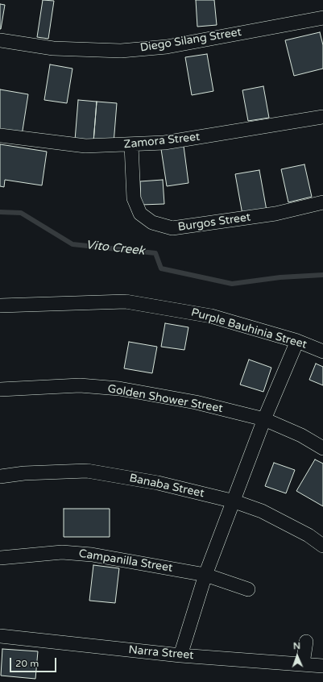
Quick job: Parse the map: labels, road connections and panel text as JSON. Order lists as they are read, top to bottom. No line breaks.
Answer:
{"streets":{"street":["Diego Silang Street","Zamora Street","Burgos Street","Purple Bauhinia Street","Golden Shower Street","Banaba Street","Campanilla Street","Narra Street"]},"crossings":[["Zamora Street","Burgos Street"]],"water":["Vito Creek"],"scale_bar":"20 m","north":"top"}
